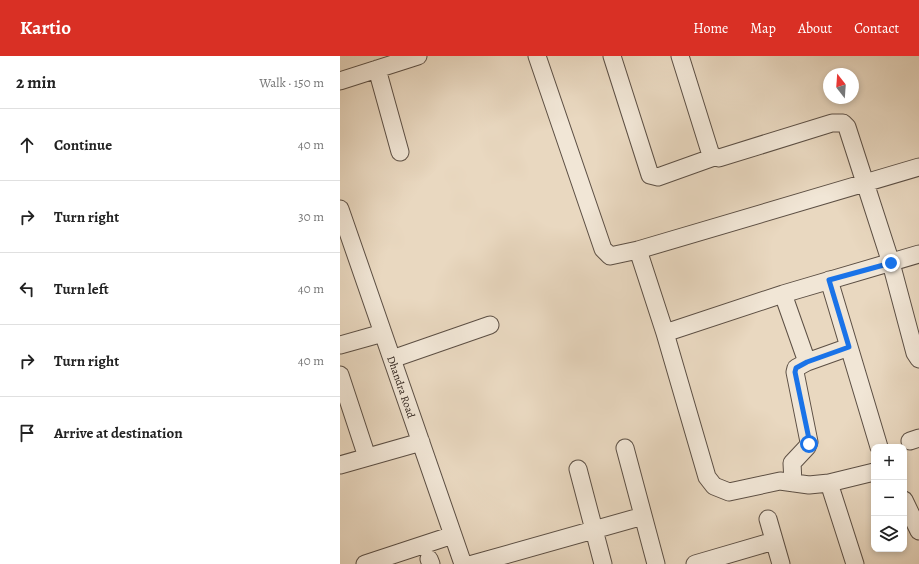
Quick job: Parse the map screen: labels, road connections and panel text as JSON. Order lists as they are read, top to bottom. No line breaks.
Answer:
{"streets":{"street":["Dhandra Road"]},"north":"top","page":{"header":"Kartio","nav":["Home","Map","About","Contact"],"heading":["2 min","Walk · 150 m"],"list":[["Continue","40 m"],["Turn right","30 m"],["Turn left","40 m"],["Turn right","40 m"],"Arrive at destination"],"map_buttons":["+","−"]}}
